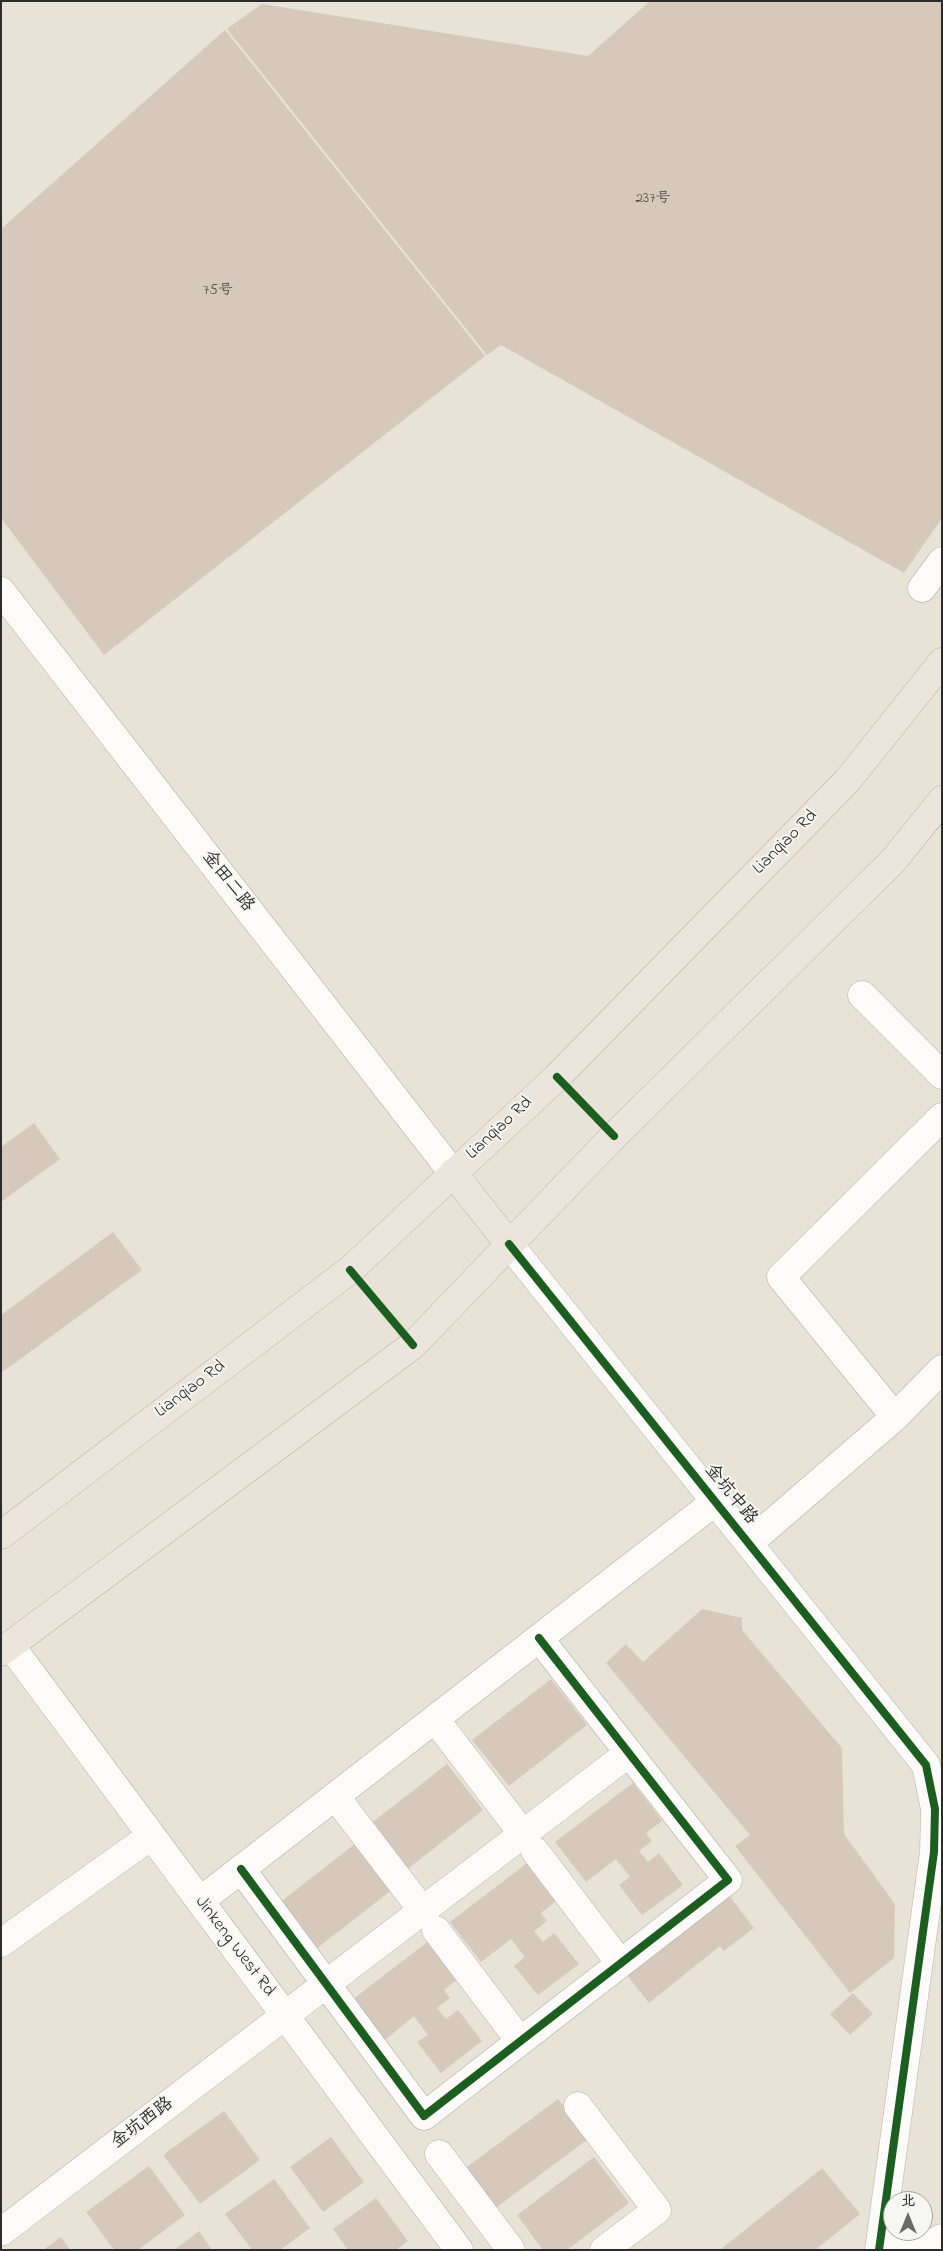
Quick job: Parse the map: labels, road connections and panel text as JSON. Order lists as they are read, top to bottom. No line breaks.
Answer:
{"streets":{"main road":["Lianqiao Rd"],"street":["金田二路","金坑中路","Jinkeng West Rd","金坑西路"]},"crossings":[["Lianqiao Rd","金田二路"],["Jinkeng West Rd","金坑西路"]],"house_numbers":["237号","75号"],"north":"top"}
